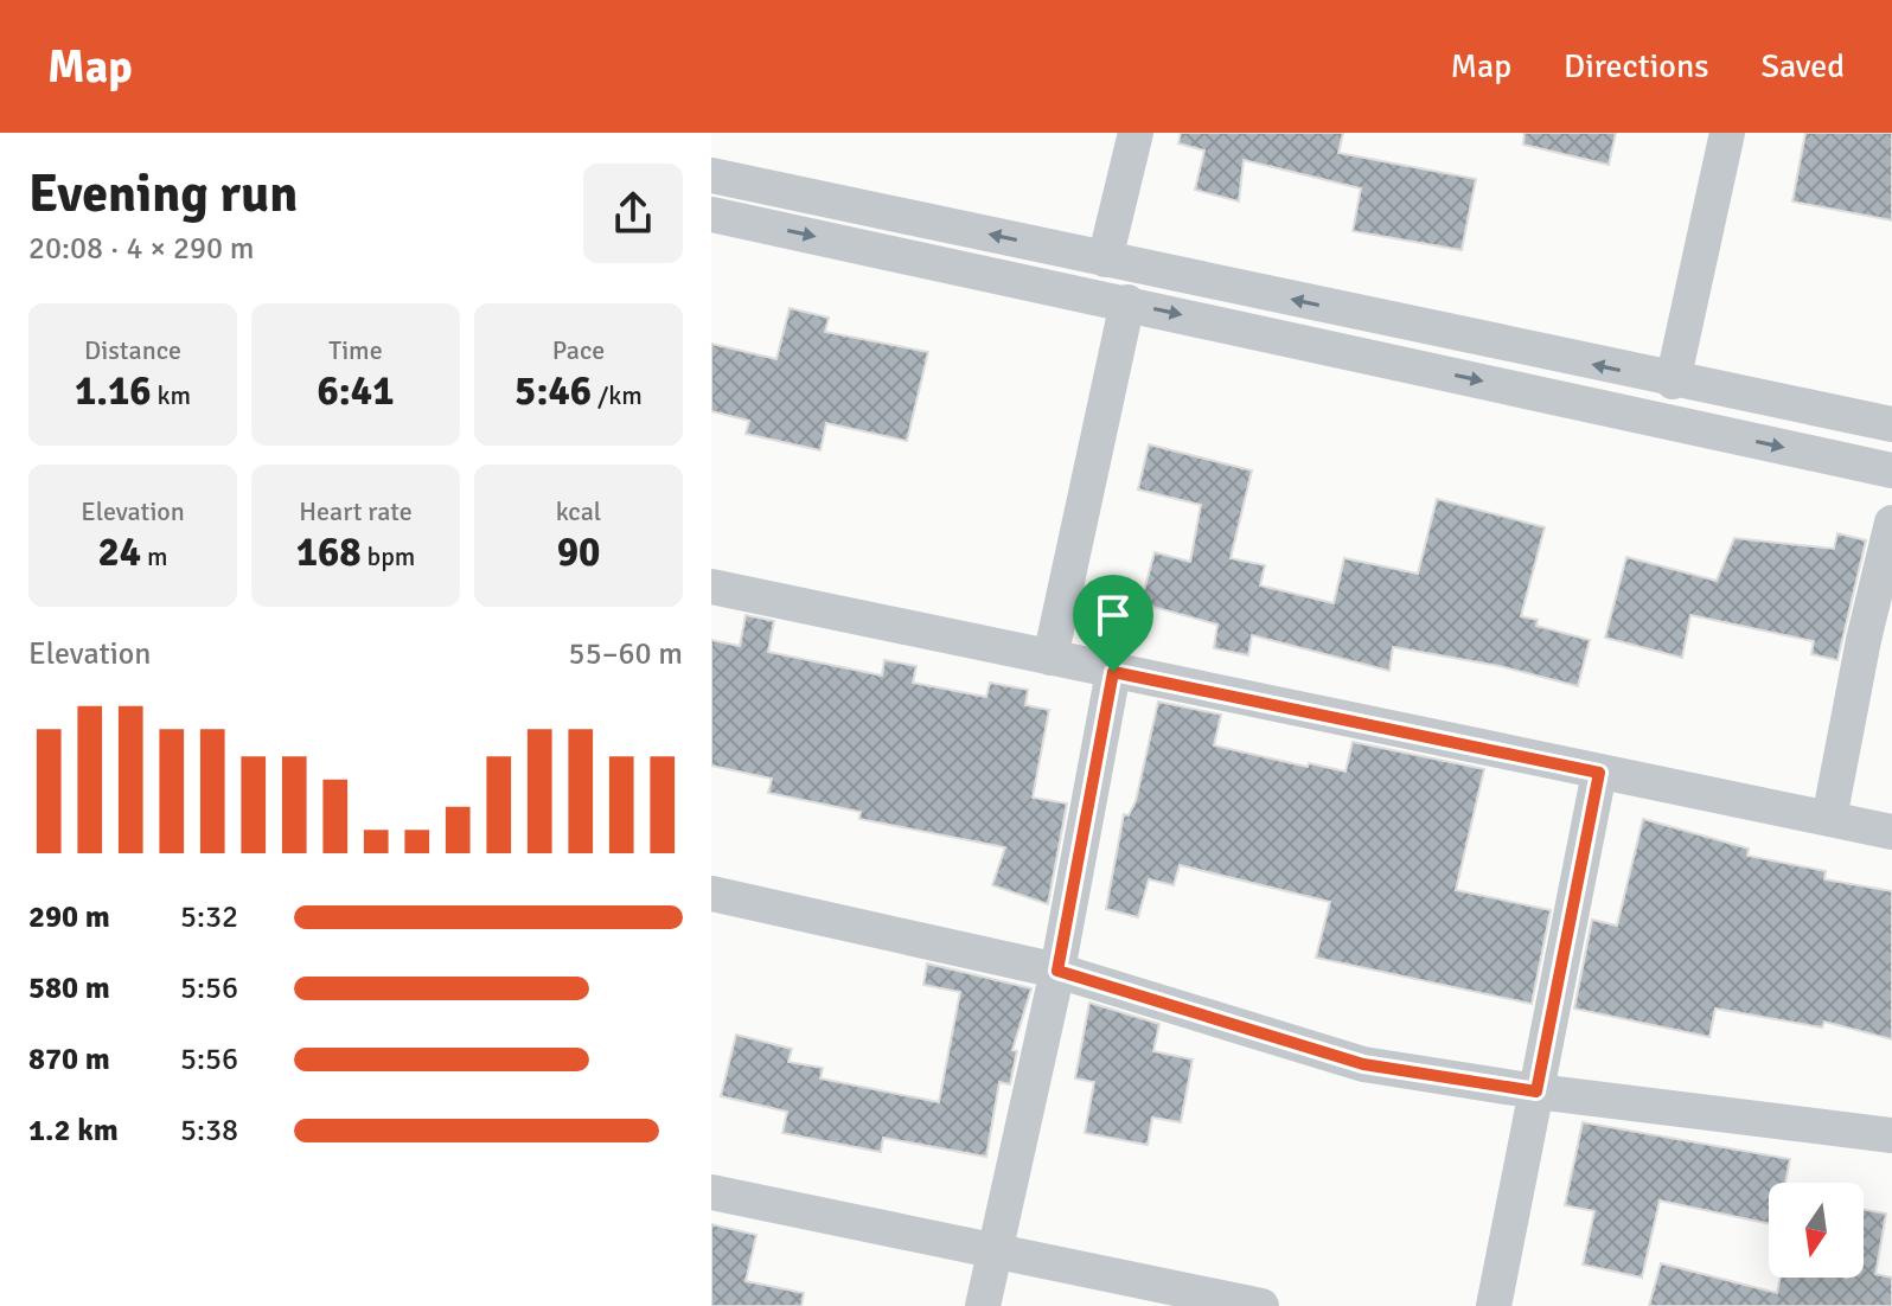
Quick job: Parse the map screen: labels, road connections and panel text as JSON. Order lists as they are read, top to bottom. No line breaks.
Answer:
{"north":"bottom","page":{"header":"Map","nav":["Map","Directions","Saved"],"heading":["Evening run","20:08 · 4 × 290 m"],"stats":[["Distance","1.16 km"],["Time","6:41"],["Pace","5:46 /km"],["Elevation","24 m"],["Heart rate","168 bpm"],["kcal","90"]],"chart":["Elevation","55–60 m"],"list":[{"name":"290 m","note":"5:32"},{"name":"580 m","note":"5:56"},{"name":"870 m","note":"5:56"},{"name":"1.2 km","note":"5:38"}]}}
